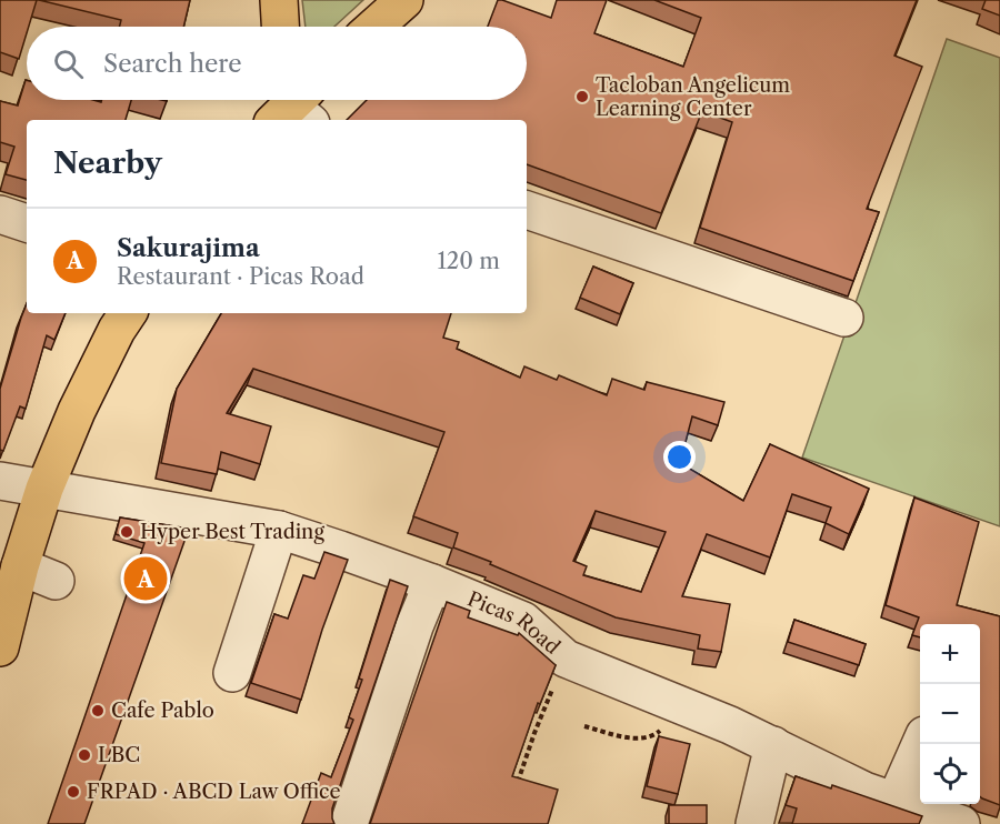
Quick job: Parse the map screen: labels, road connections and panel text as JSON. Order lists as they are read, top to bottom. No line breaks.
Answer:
{"streets":{"street":["Picas Road"]},"places":["Tacloban Angelicum Learning Center","Hyper Best Trading","Cafe Pablo","LBC","FRPAD ∙ ABCD Law Office"],"page":{"search":"Search here","heading":"Nearby","list":[{"mark":"A","name":"Sakurajima","note":"Restaurant · Picas Road","value":"120 m"}],"pins":"A","map_buttons":["+","−"]}}
